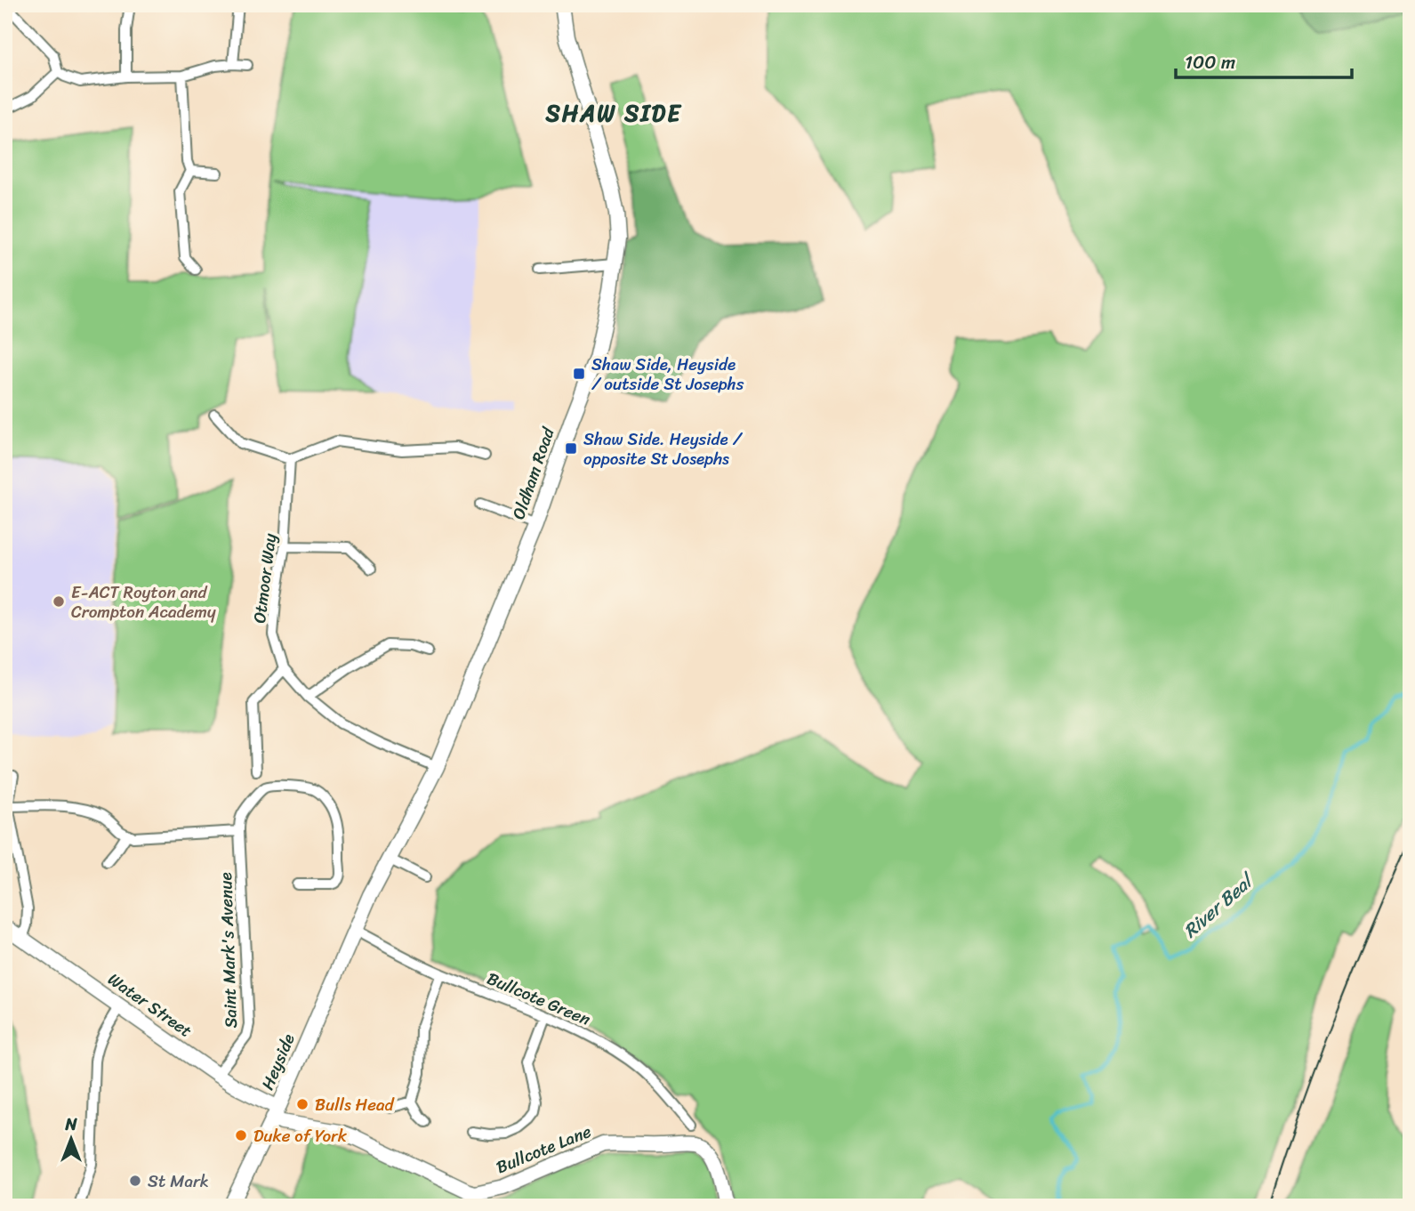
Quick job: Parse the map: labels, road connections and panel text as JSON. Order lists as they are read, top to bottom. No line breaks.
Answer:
{"streets":{"main road":["Oldham Road","Water Street","Heyside","Bullcote Lane"],"street":["Otmoor Way","Saint Mark's Avenue","Bullcote Green"]},"crossings":[["Oldham Road","Otmoor Way"],["Oldham Road","Bullcote Green"],["Oldham Road","Heyside"],["Saint Mark's Avenue","Water Street"],["Bullcote Green","Heyside"],["Water Street","Heyside"],["Water Street","Bullcote Lane"],["Heyside","Bullcote Lane"]],"districts":["SHAW SIDE"],"water":["River Beal"],"places":{"transit":["Shaw Side, Heyside / outside St Josephs","Shaw Side. Heyside / opposite St Josephs"],"other":["E-ACT Royton and Crompton Academy","Bulls Head","Duke of York","St Mark"]},"scale_bar":"100 m","north":"top"}
